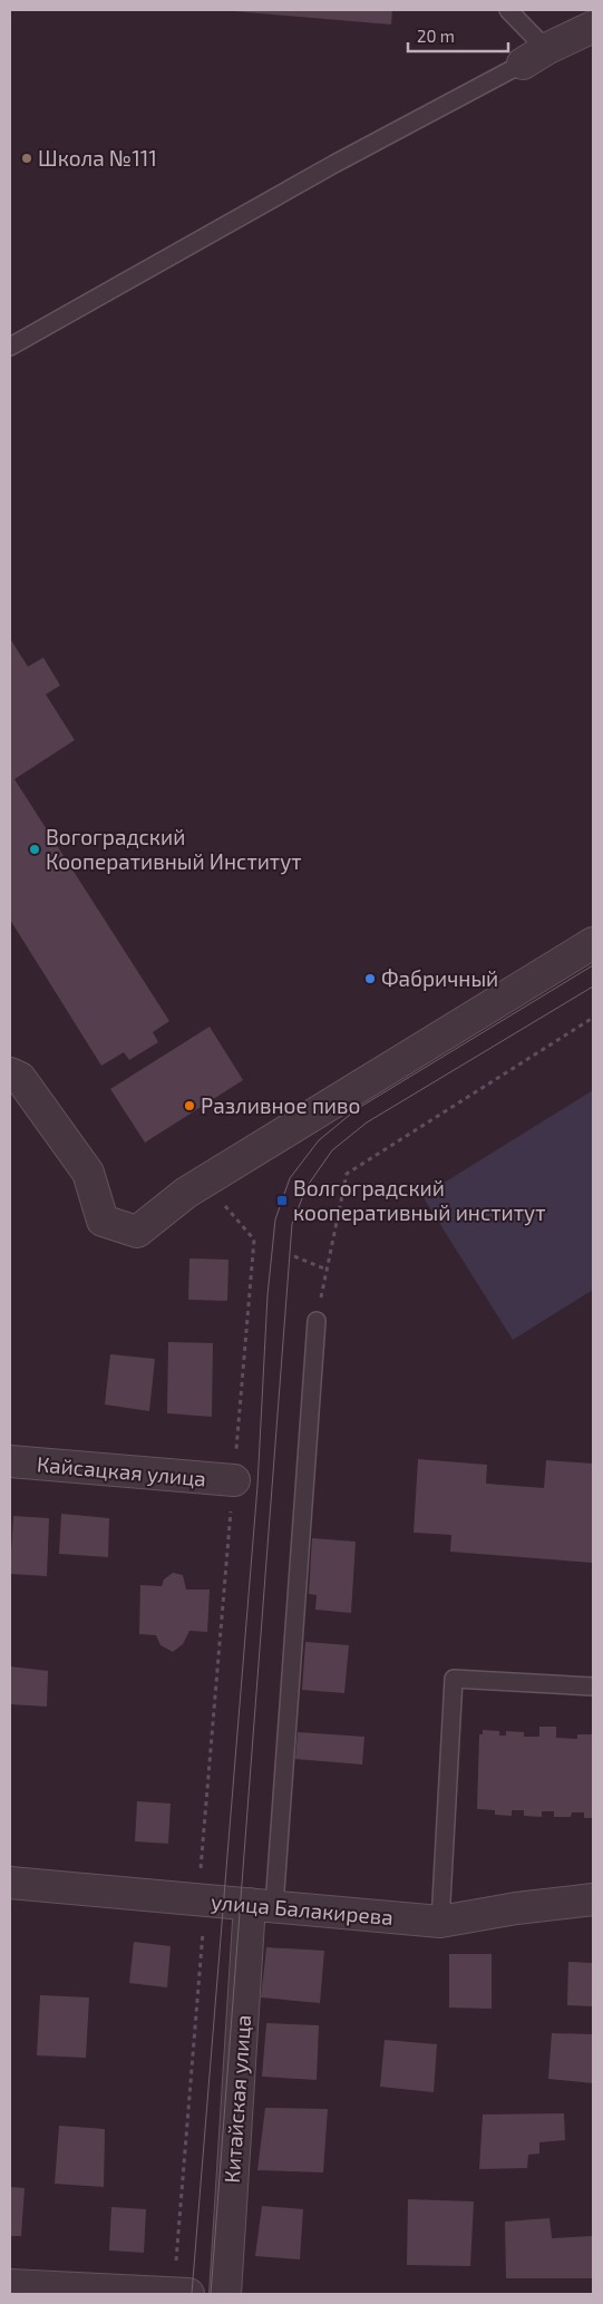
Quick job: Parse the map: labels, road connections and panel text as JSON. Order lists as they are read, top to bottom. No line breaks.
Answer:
{"streets":{"street":["Кайсацкая улица","улица Балакирева","Китайская улица"]},"crossings":[["улица Балакирева","Китайская улица"]],"places":{"other":["Школа №111","Вогоградский Кооперативный Институт","Фабричный","Разливное пиво"],"transit":["Волгоградский кооперативный институт"]},"scale_bar":"20 m"}
